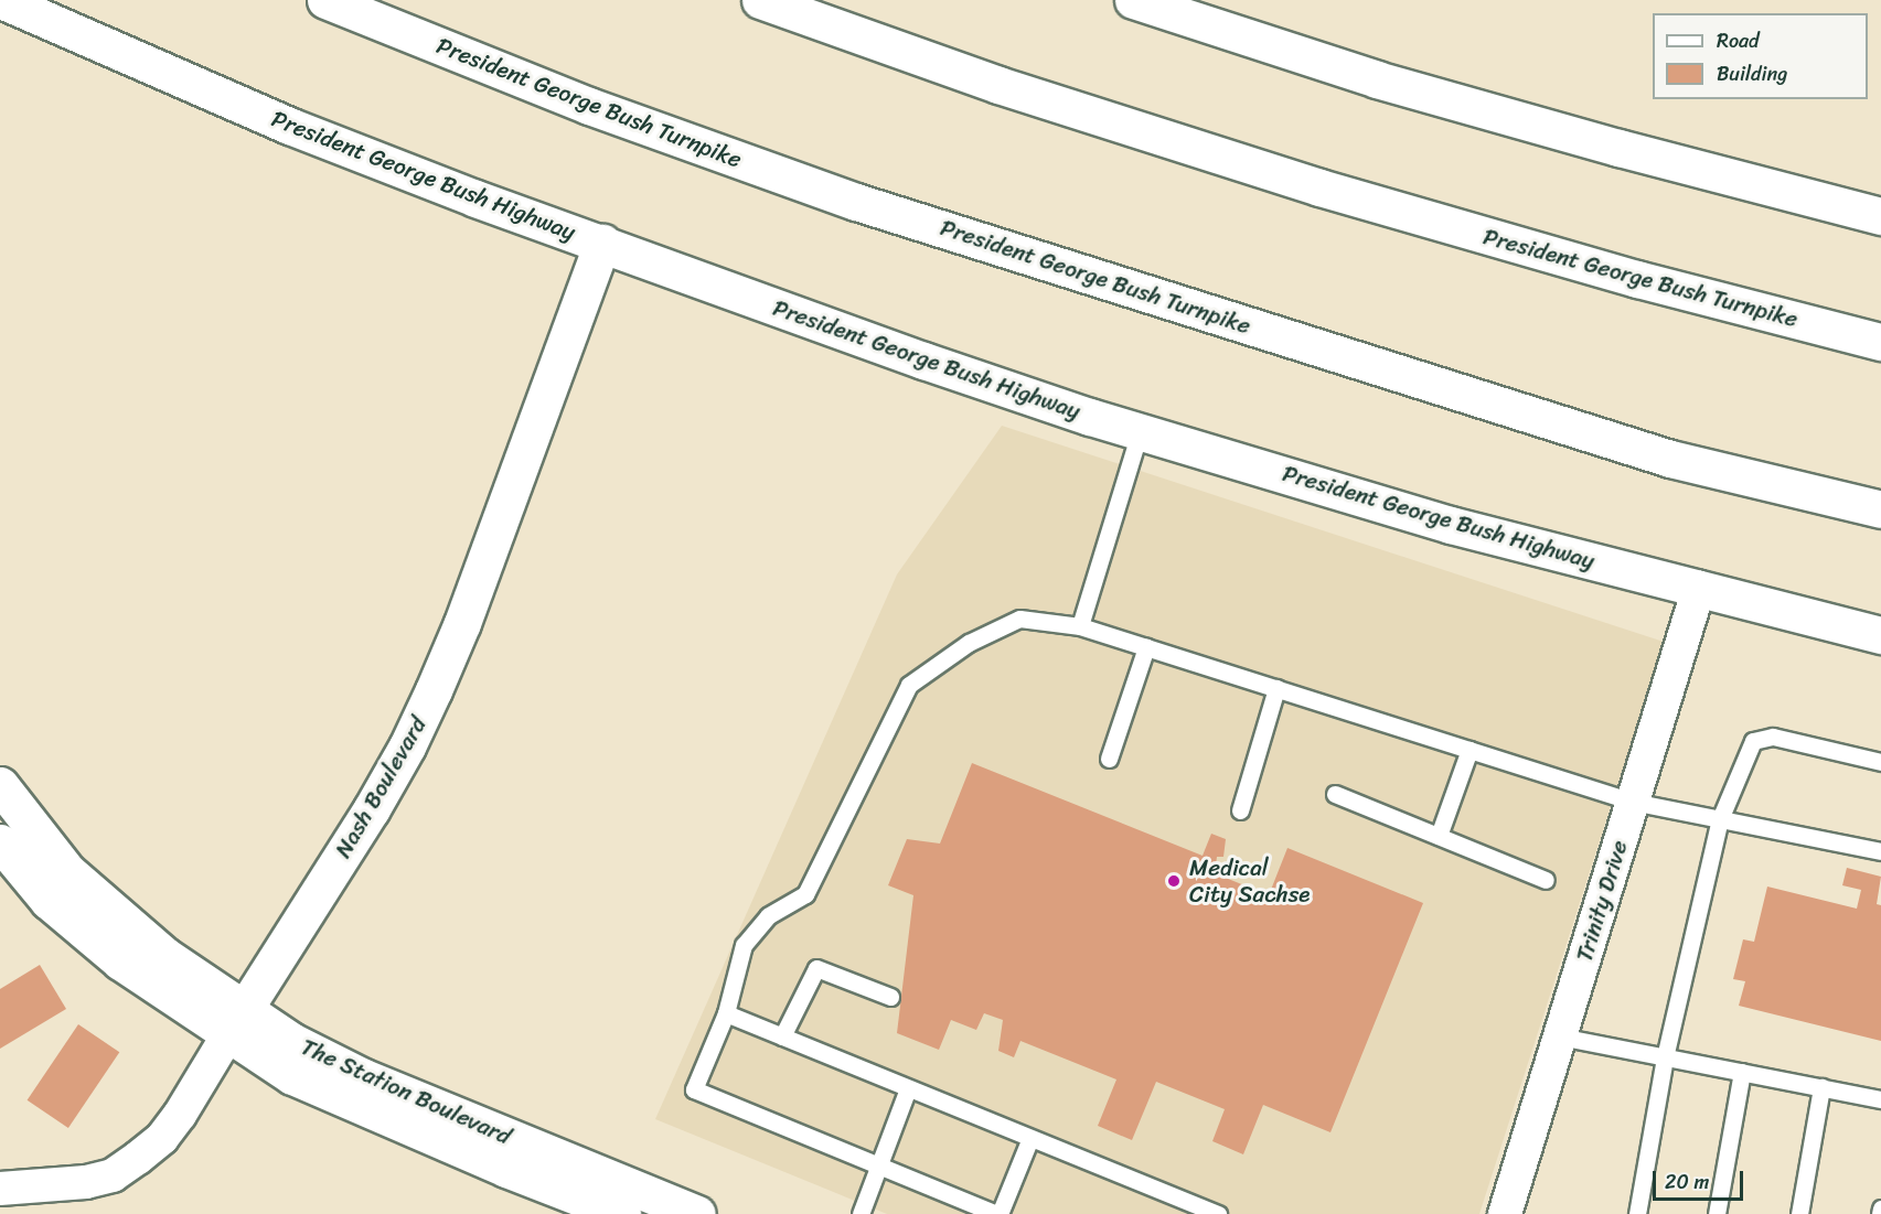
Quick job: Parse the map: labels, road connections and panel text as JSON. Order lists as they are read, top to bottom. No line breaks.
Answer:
{"streets":{"main road":["President George Bush Turnpike","President George Bush Highway","Nash Boulevard","The Station Boulevard"],"street":["Trinity Drive"]},"crossings":[["President George Bush Highway","Nash Boulevard"],["President George Bush Highway","Trinity Drive"],["Nash Boulevard","The Station Boulevard"]],"places":["Medical City Sachse"],"legend":["Road","Building"],"scale_bar":"20 m"}
